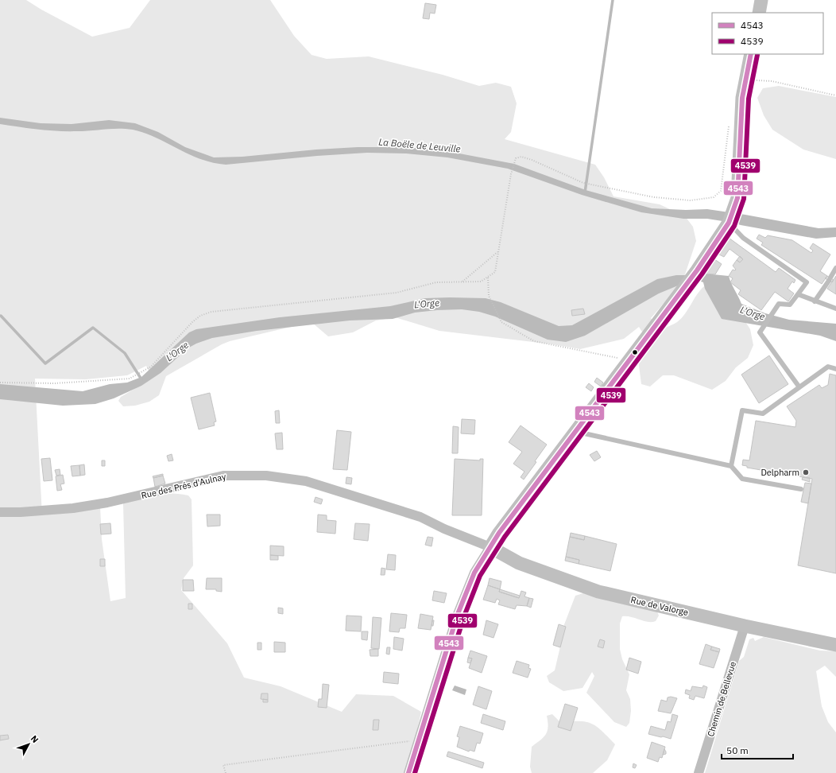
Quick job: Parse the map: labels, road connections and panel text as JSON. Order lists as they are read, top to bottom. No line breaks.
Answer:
{"streets":{"street":["Rue des Prés d'Aulnay","Rue de Valorge","Chemin de Bellevue"]},"crossings":[["Rue des Prés d'Aulnay","Rue de Valorge"],["Rue de Valorge","Chemin de Bellevue"]],"water":["La Boële de Leuville","L'Orge"],"places":["Delpharm"],"lines":["transit line 4543","transit line 4539"],"legend":["4543","4539"],"scale_bar":"50 m","north":"top right"}
